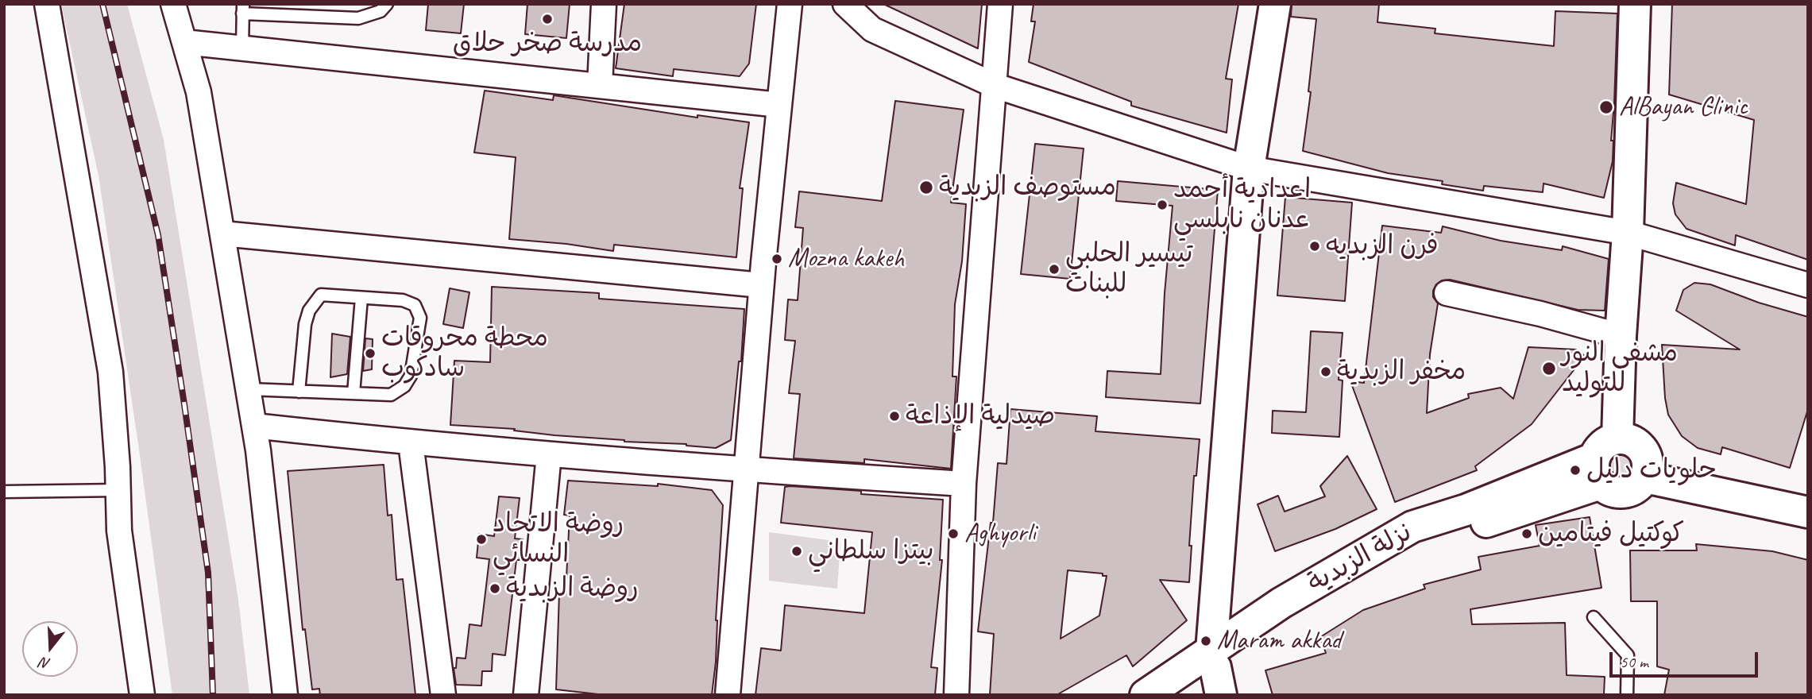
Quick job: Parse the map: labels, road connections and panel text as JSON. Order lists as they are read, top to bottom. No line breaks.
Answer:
{"streets":{"street":["نزلة الزبدية"]},"places":["مدرسة صخر حلاق","AlBayan Clinic","مستوصف الزبدية","اعدادية أحمد عدنان نابلسي","فرن الزبديه","Mozna kakeh","تيسير الحلبي للبنات","محطة محروقات سادكوب","مشفى النور للتوليد","مخفر الزبدية","صيدلية الإذاعة","حلويات دليل","Aghyorli","كوكتيل فيتامين","روضة الاتحاد النسائي","بيتزا سلطاني","روضة الزبدية","Maram akkad"],"scale_bar":"50 m","north":"bottom"}
